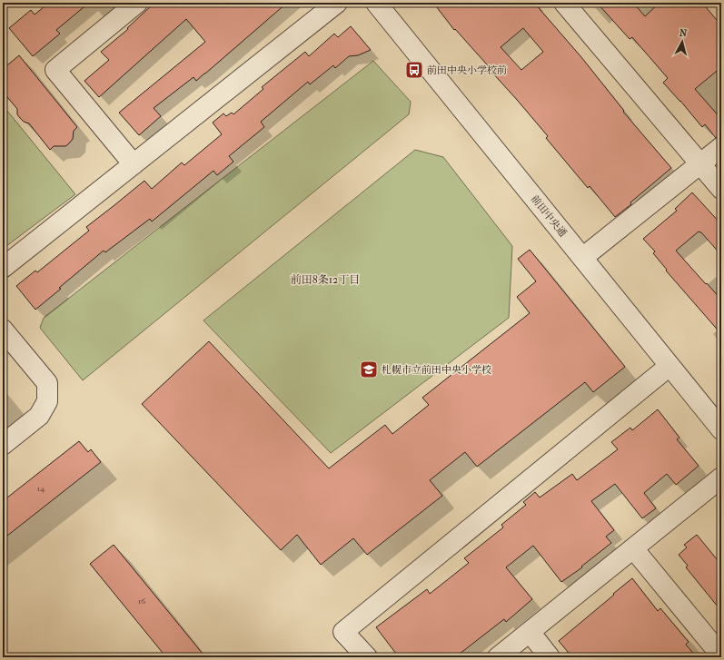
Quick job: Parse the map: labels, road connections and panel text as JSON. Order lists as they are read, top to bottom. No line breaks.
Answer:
{"streets":{"street":["前田中央通"]},"districts":["前田8条12丁目"],"places":{"bus stop":["前田中央小学校前"],"school or university":["札幌市立前田中央小学校"]},"house_numbers":["14","16"],"north":"top"}
